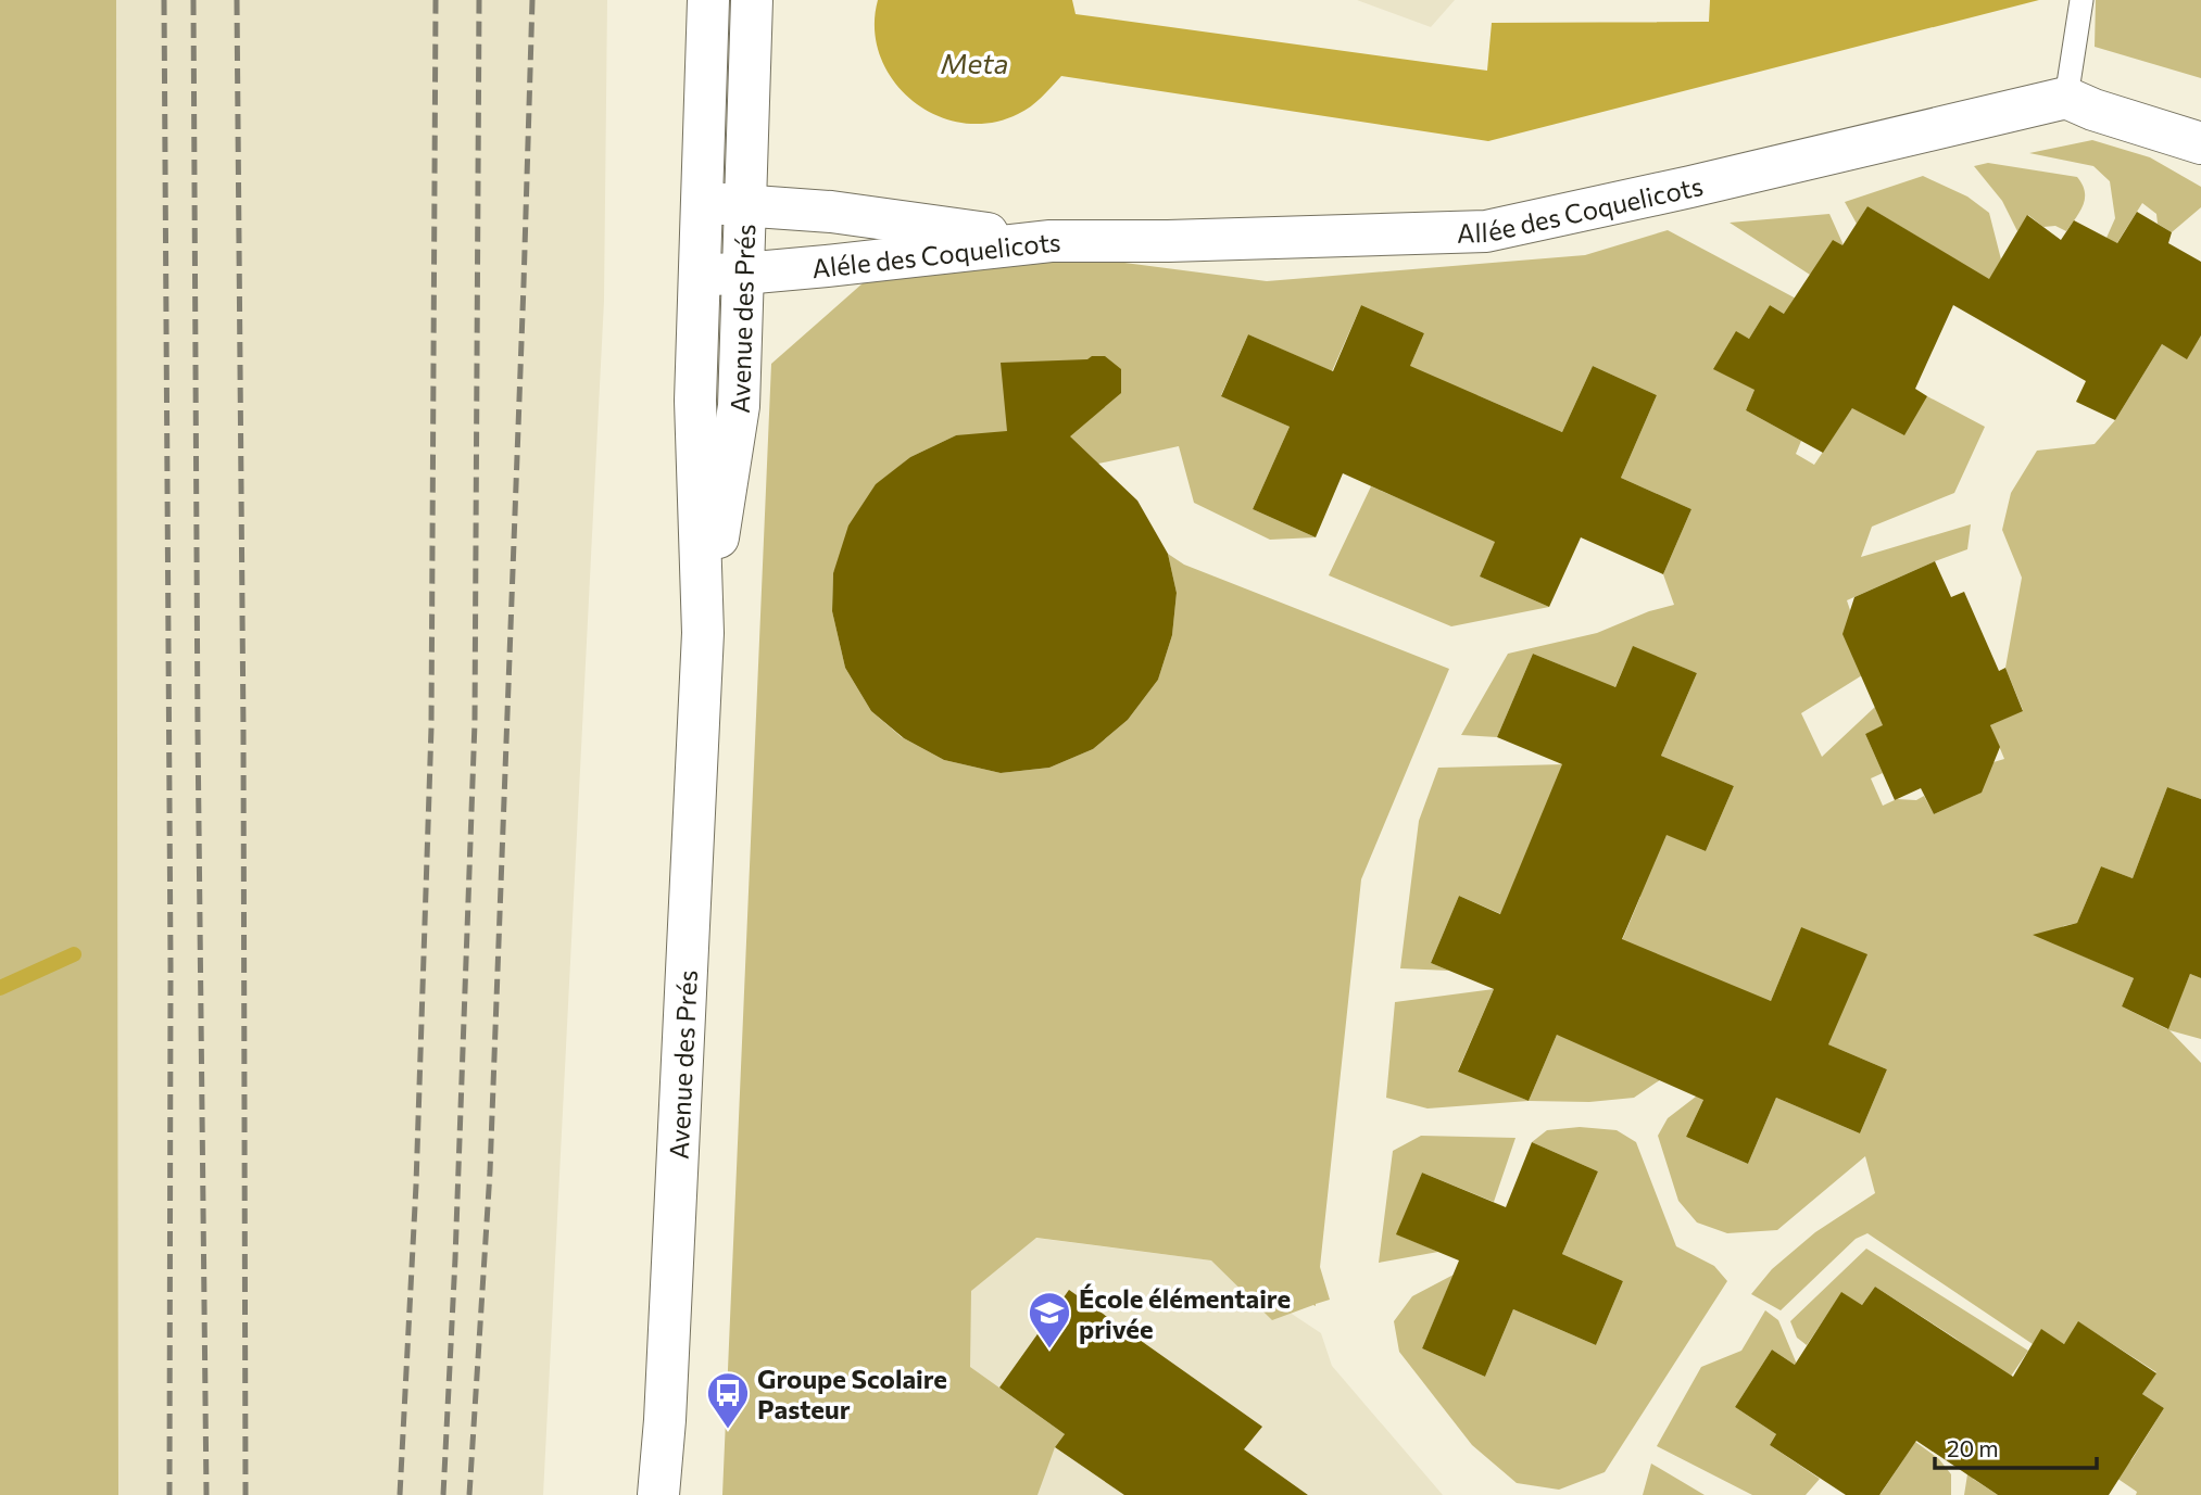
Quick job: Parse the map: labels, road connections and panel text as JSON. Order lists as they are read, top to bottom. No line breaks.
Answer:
{"streets":{"main road":["Allée des Coquelicots","Aléle des Coquelicots","Avenue des Prés"]},"crossings":[["Allée des Coquelicots","Aléle des Coquelicots"],["Aléle des Coquelicots","Avenue des Prés"]],"water":["Meta"],"places":{"school or university":["École élémentaire privée"],"bus stop":["Groupe Scolaire Pasteur"]},"scale_bar":"20 m"}
